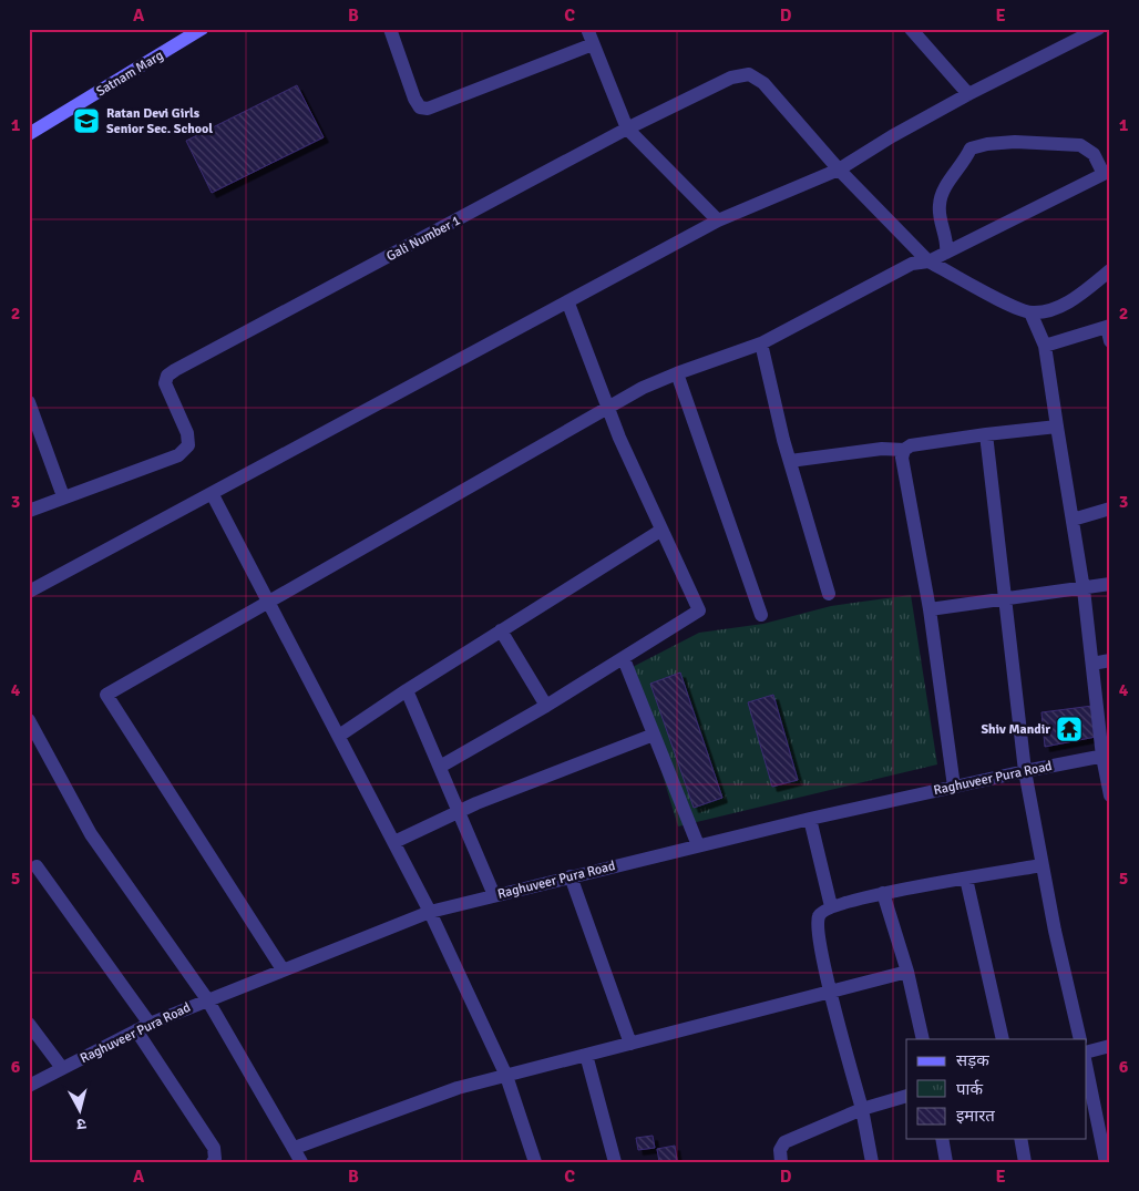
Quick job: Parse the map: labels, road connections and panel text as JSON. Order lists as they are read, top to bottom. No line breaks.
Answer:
{"streets":{"street":["Satnam Marg","Gali Number 1","Raghuveer Pura Road"]},"places":{"school or university":["Ratan Devi Girls Senior Sec. School"],"temple":["Shiv Mandir"]},"legend":["सड़क","पार्क","इमारत"],"north":"bottom","grid":{"columns":["A","B","C","D","E"],"rows":["1","2","3","4","5","6"]}}
